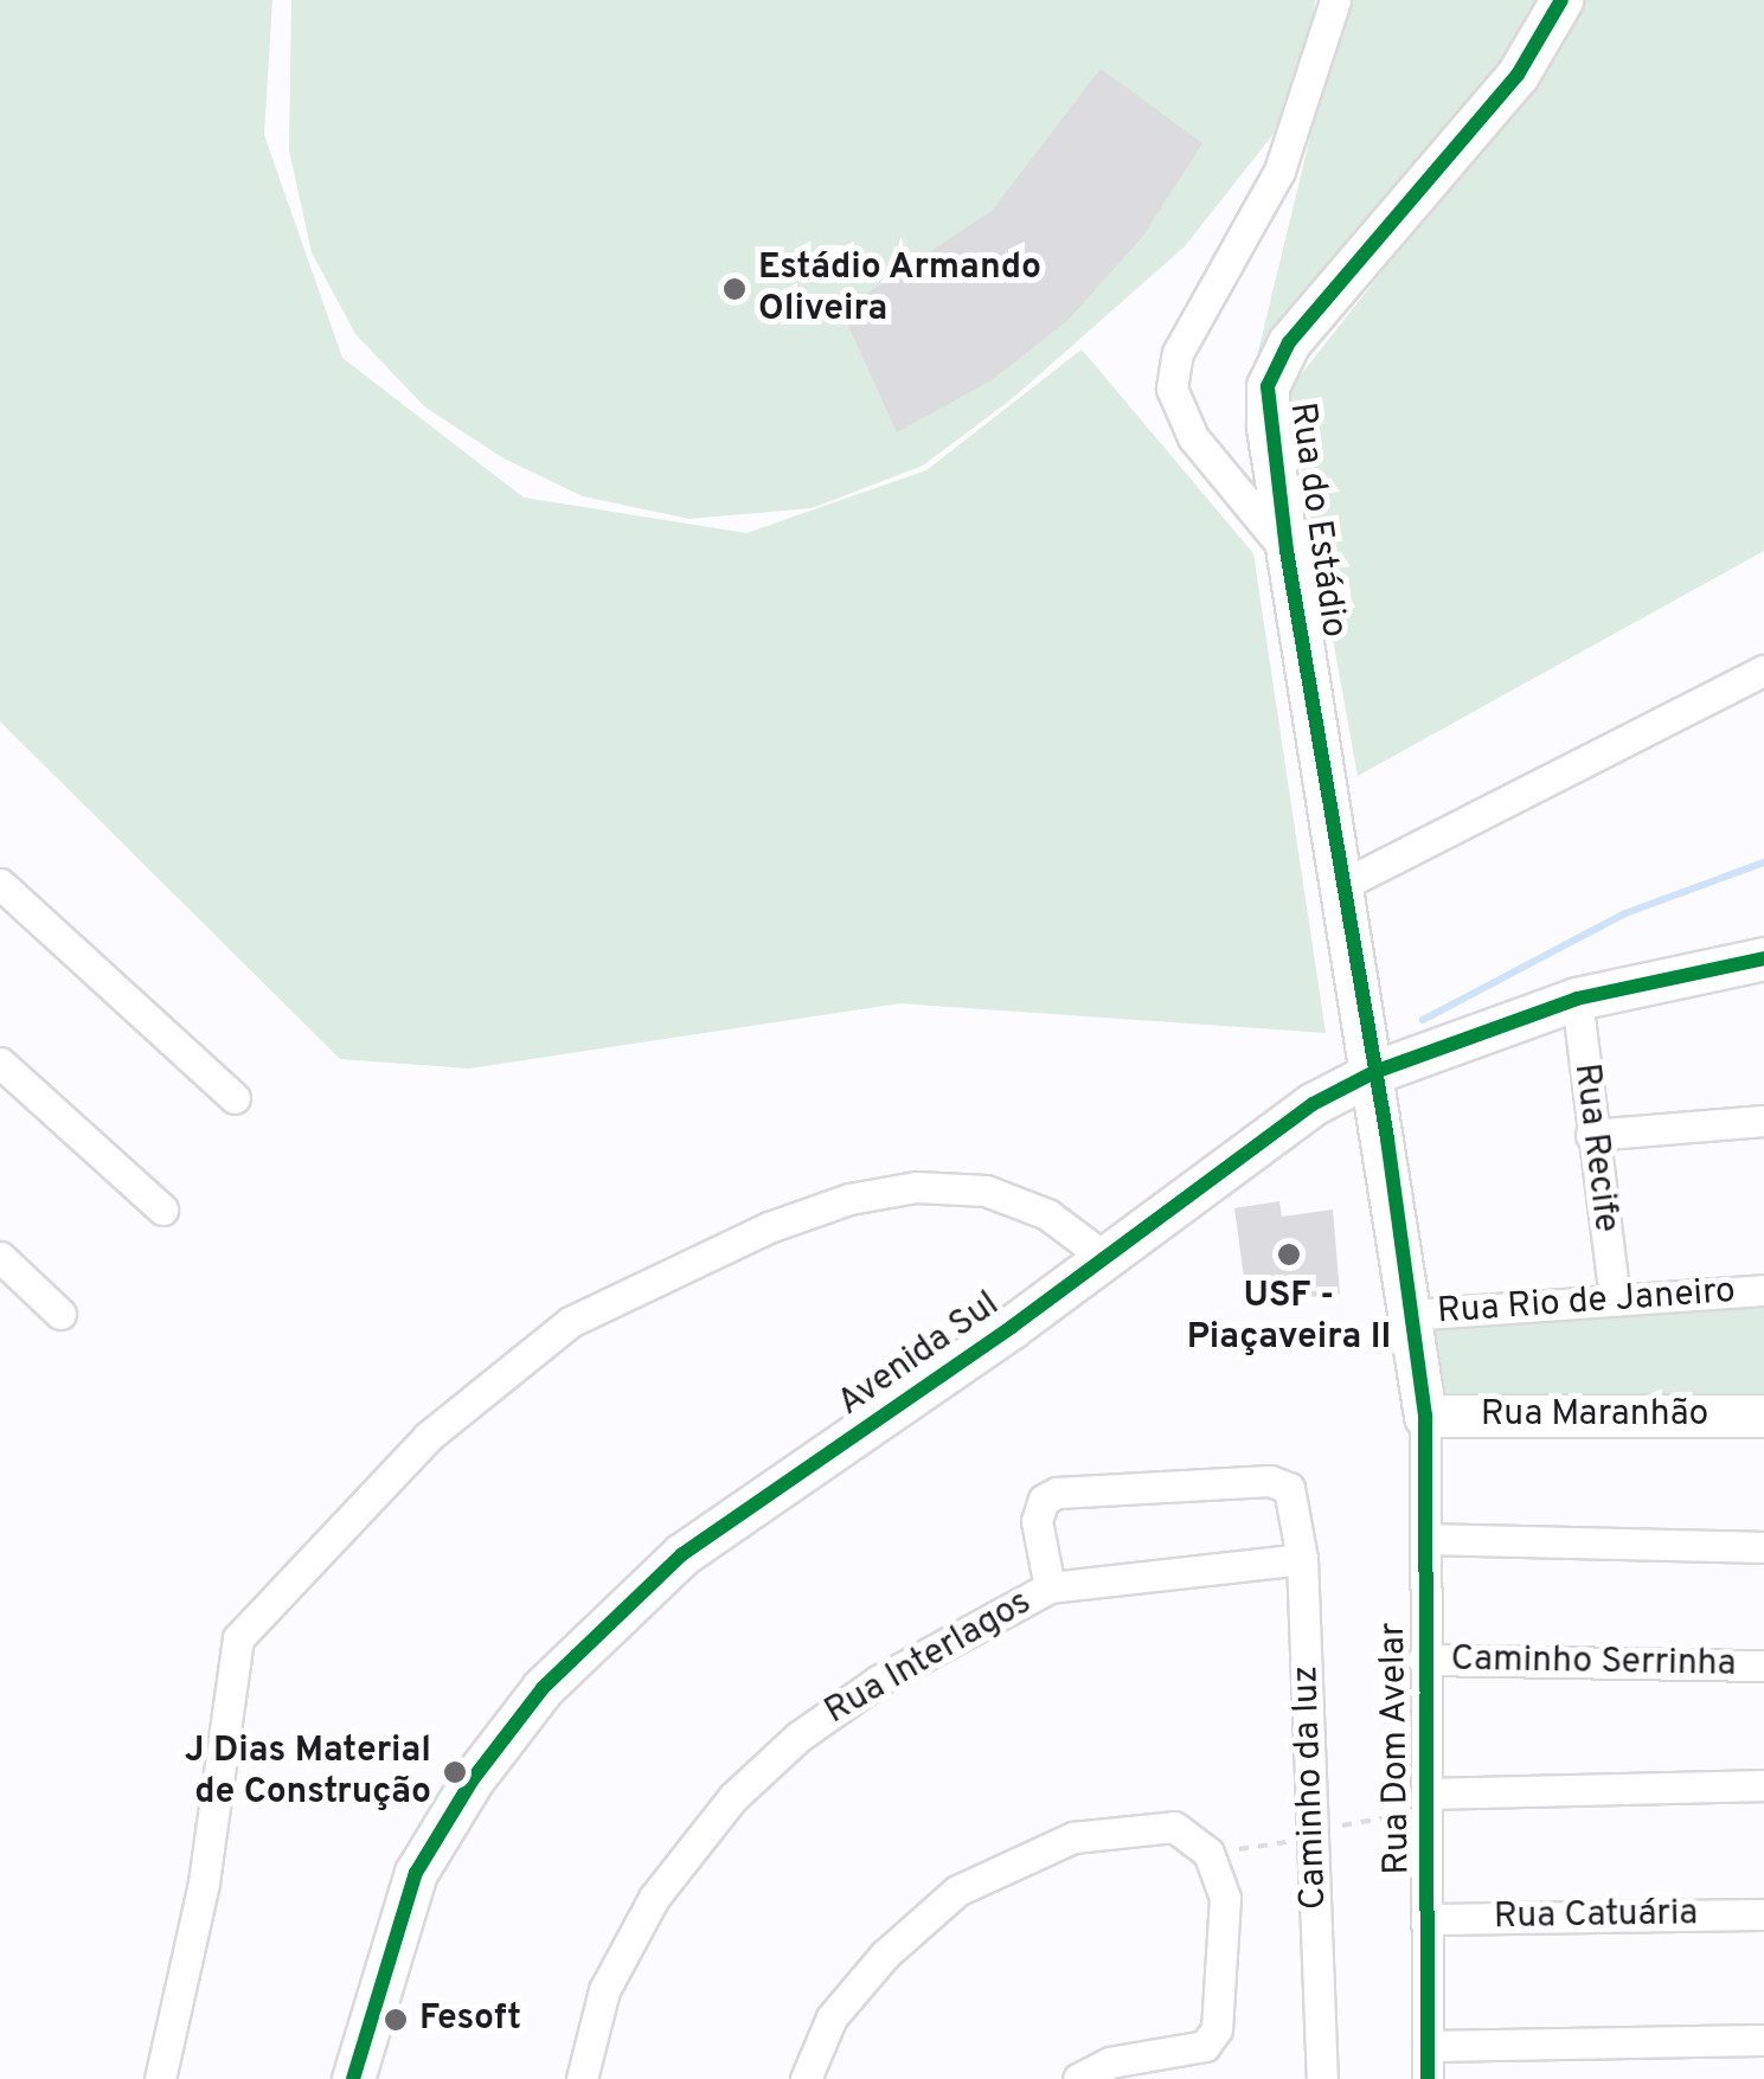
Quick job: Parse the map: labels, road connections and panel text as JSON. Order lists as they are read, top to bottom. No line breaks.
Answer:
{"streets":{"street":["Rua do Estádio","Rua Recife","Rua Rio de Janeiro","Avenida Sul","Rua Maranhão","Rua Interlagos","Caminho Serrinha","Rua Dom Avelar","Caminho da luz","Rua Catuária"]},"crossings":[["Rua do Estádio","Rua Rio de Janeiro"],["Rua do Estádio","Avenida Sul"],["Rua do Estádio","Rua Maranhão"],["Rua do Estádio","Rua Dom Avelar"],["Rua Recife","Rua Rio de Janeiro"],["Rua Recife","Avenida Sul"],["Rua Maranhão","Rua Dom Avelar"],["Rua Interlagos","Caminho da luz"],["Caminho Serrinha","Rua Dom Avelar"],["Rua Dom Avelar","Rua Catuária"]],"places":["Estádio Armando Oliveira","USF - Piaçaveira II","J Dias Material de Construção","Fesoft"]}
